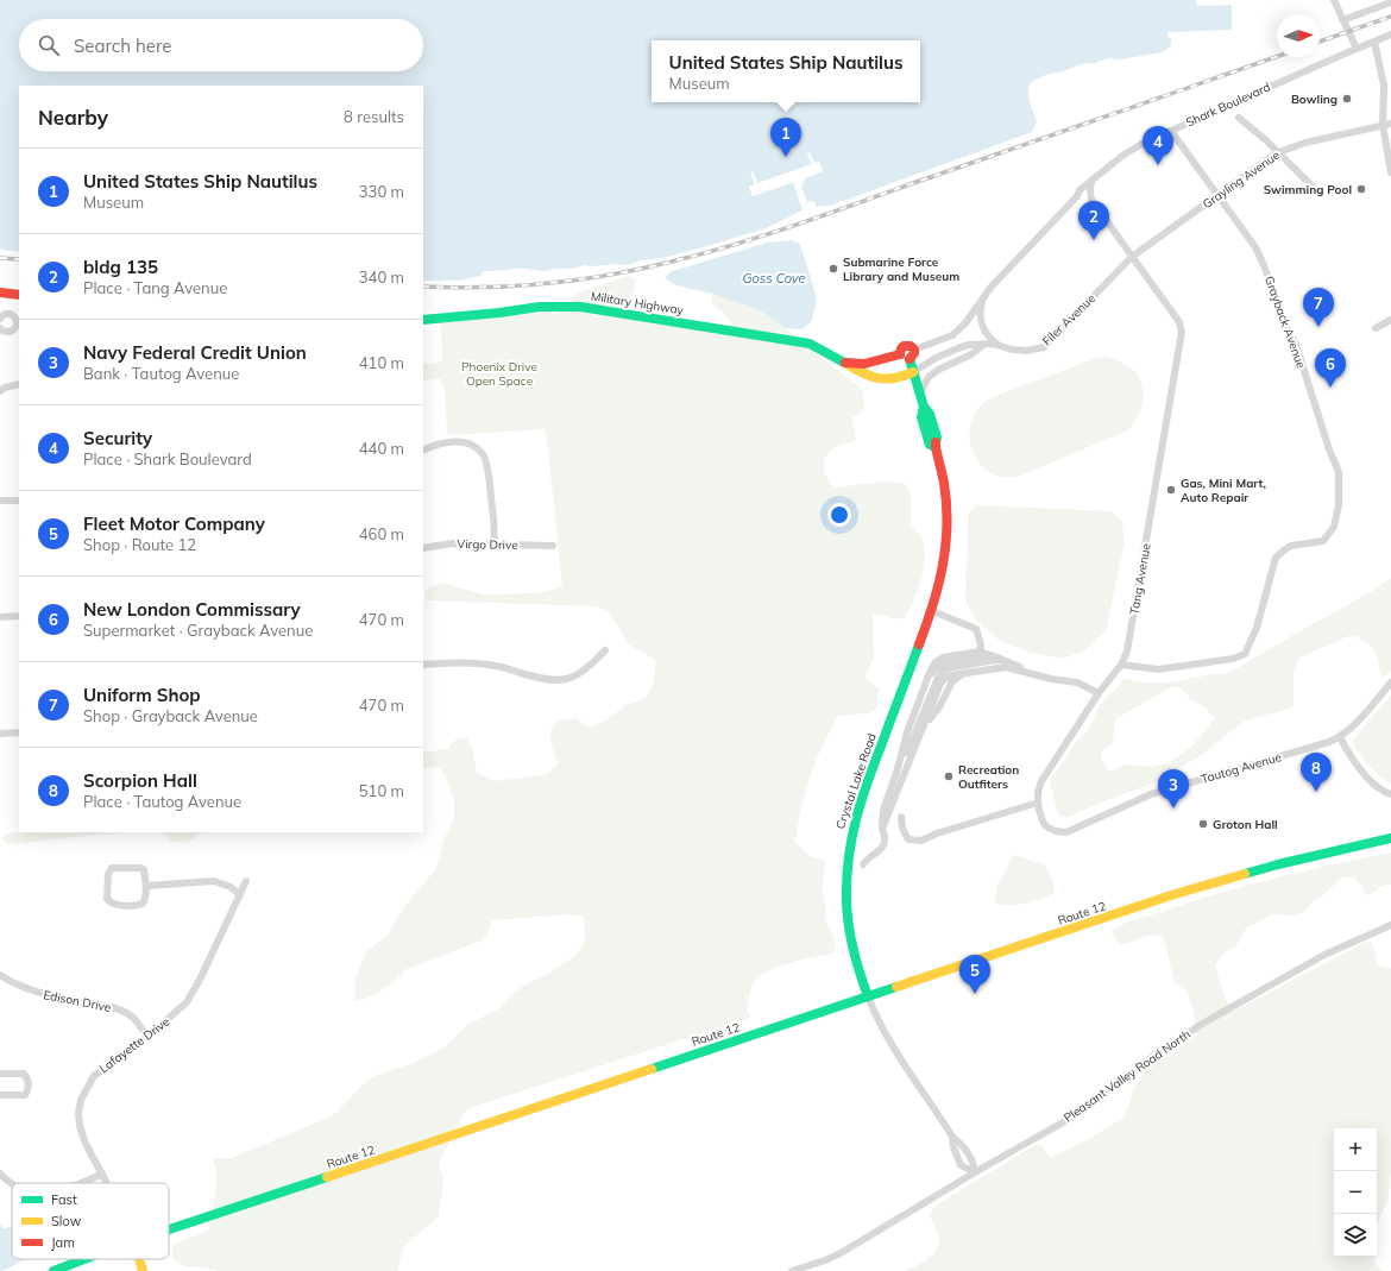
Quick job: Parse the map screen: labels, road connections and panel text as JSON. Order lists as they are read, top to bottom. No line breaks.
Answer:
{"streets":{"main road":["Military Highway","Crystal Lake Road","Route 12"],"street":["Shark Boulevard","Grayling Avenue","Filer Avenue","Grayback Avenue","Virgo Drive","Tang Avenue","Tautog Avenue","Edison Drive","Lafayette Drive","Pleasant Valley Road North"]},"crossings":[["Shark Boulevard","Military Highway"],["Shark Boulevard","Grayback Avenue"],["Grayling Avenue","Filer Avenue"],["Grayling Avenue","Grayback Avenue"],["Grayling Avenue","Tang Avenue"],["Military Highway","Filer Avenue"],["Military Highway","Crystal Lake Road"],["Filer Avenue","Tang Avenue"],["Filer Avenue","Crystal Lake Road"],["Grayback Avenue","Tang Avenue"],["Tang Avenue","Tautog Avenue"],["Crystal Lake Road","Route 12"],["Crystal Lake Road","Pleasant Valley Road North"],["Edison Drive","Lafayette Drive"]],"water":["Goss Cove"],"parks":["Phoenix Drive Open Space"],"places":["Bowling","Swimming Pool","Submarine Force Library and Museum","Gas, Mini Mart, Auto Repair","Recreation Outfiters","Groton Hall"],"legend":["Fast","Slow","Jam"],"north":"right","page":{"search":"Search here","popup":["United States Ship Nautilus","Museum"],"heading":["Nearby","8 results"],"pins":["1","4","2","7","6","8","3","5"],"list":[{"mark":"1","name":"United States Ship Nautilus","note":"Museum","value":"330 m"},{"mark":"2","name":"bldg 135","note":"Place · Tang Avenue","value":"340 m"},{"mark":"3","name":"Navy Federal Credit Union","note":"Bank · Tautog Avenue","value":"410 m"},{"mark":"4","name":"Security","note":"Place · Shark Boulevard","value":"440 m"},{"mark":"5","name":"Fleet Motor Company","note":"Shop · Route 12","value":"460 m"},{"mark":"6","name":"New London Commissary","note":"Supermarket · Grayback Avenue","value":"470 m"},{"mark":"7","name":"Uniform Shop","note":"Shop · Grayback Avenue","value":"470 m"},{"mark":"8","name":"Scorpion Hall","note":"Place · Tautog Avenue","value":"510 m"}],"map_buttons":["+","−"]}}
